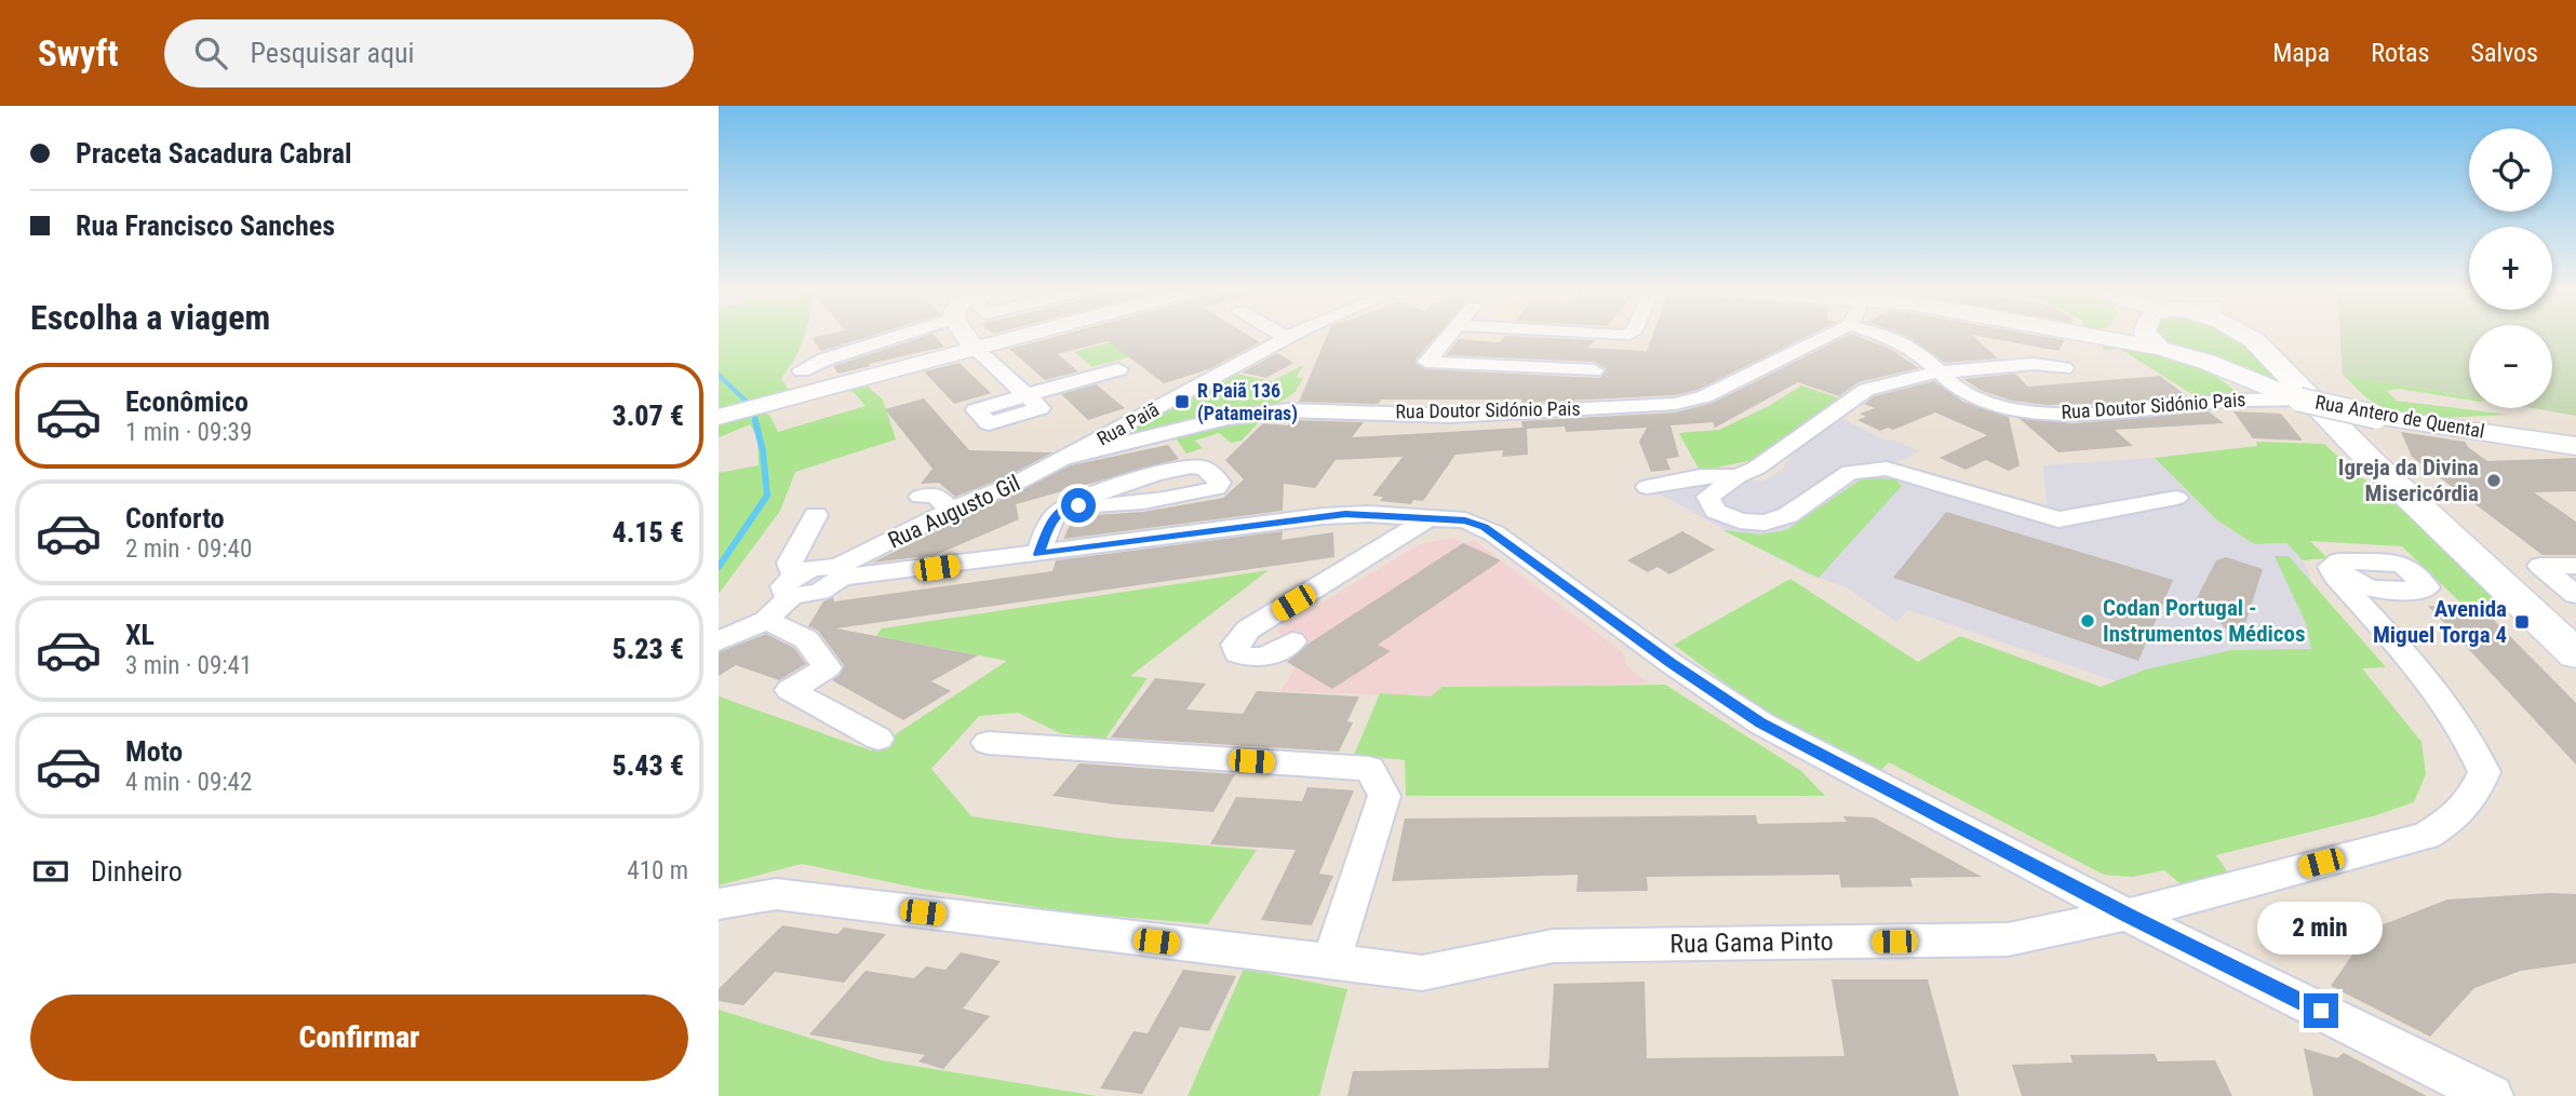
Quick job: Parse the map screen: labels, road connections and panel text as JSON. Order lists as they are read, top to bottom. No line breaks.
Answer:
{"streets":{"street":["Rua Doutor Sidónio Pais","Rua Antero de Quental","Rua Paiã","Rua Augusto Gil","Rua Gama Pinto"]},"crossings":[["Rua Doutor Sidónio Pais","Rua Antero de Quental"],["Rua Doutor Sidónio Pais","Rua Paiã"],["Rua Doutor Sidónio Pais","Rua Augusto Gil"],["Rua Paiã","Rua Augusto Gil"]],"places":{"transit":["R Paiã 136 (Patameiras)","Avenida Miguel Torga 4"],"other":["Igreja da Divina Misericórdia","Codan Portugal - Instrumentos Médicos"]},"page":{"header":"Swyft","search":"Pesquisar aqui","nav":["Mapa","Rotas","Salvos"],"banner":["Praceta Sacadura Cabral","Rua Francisco Sanches"],"map_buttons":["+","−"],"heading":"Escolha a viagem","list":[{"name":"Econômico","note":"1 min · 09:39","value":"3.07 €"},{"name":"Conforto","note":"2 min · 09:40","value":"4.15 €"},{"name":"XL","note":"3 min · 09:41","value":"5.23 €"},{"name":"Moto","note":"4 min · 09:42","value":"5.43 €"}],"pay":["Dinheiro","410 m"],"bubble":"2 min","buttons":"Confirmar"}}
